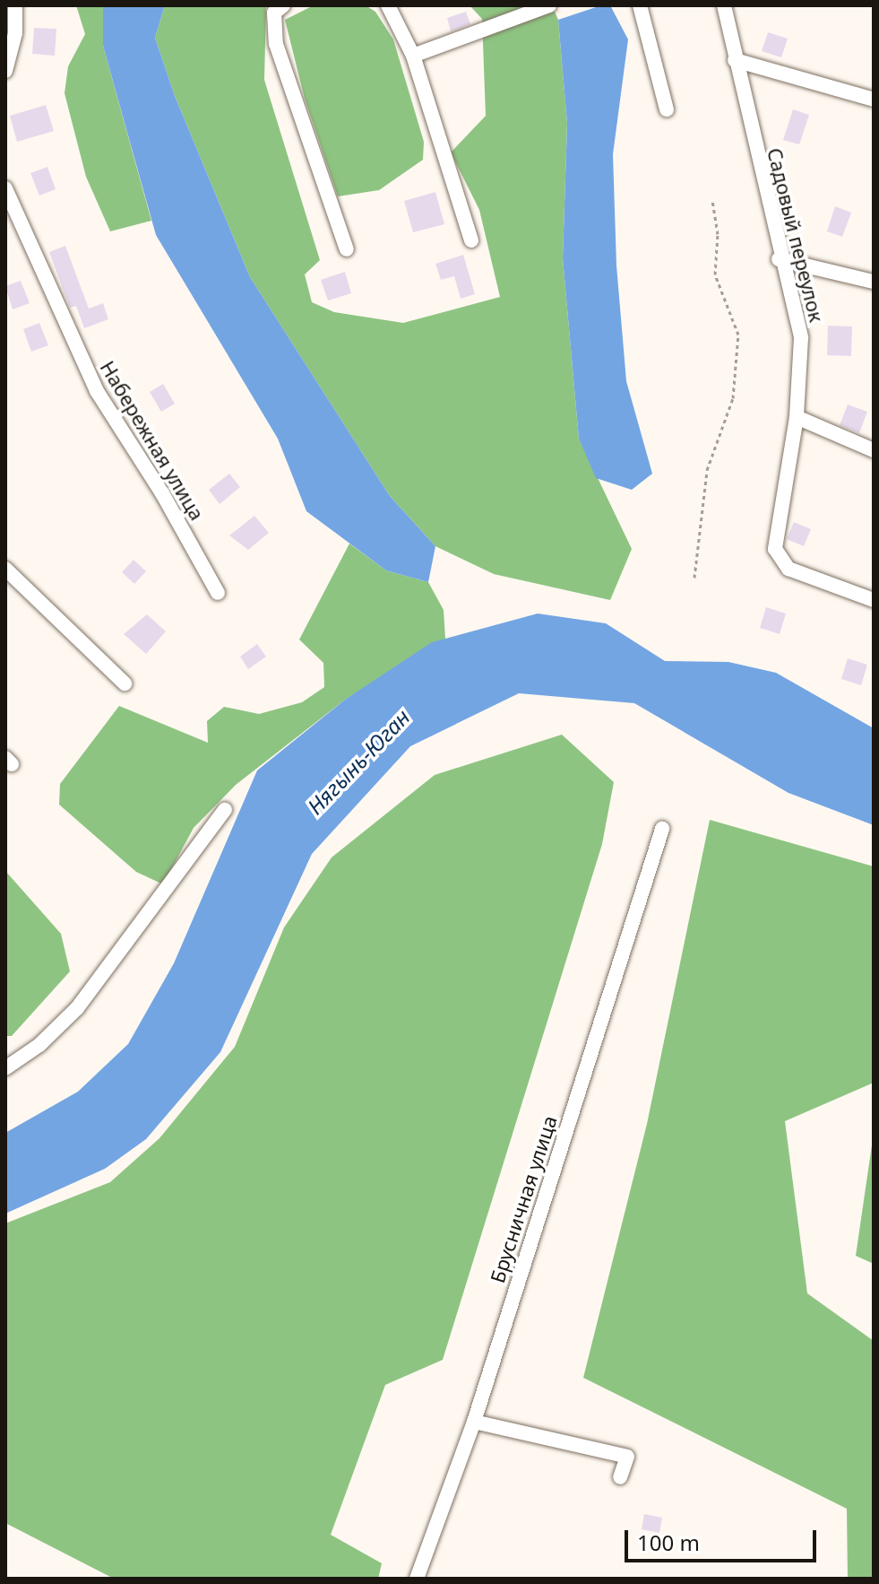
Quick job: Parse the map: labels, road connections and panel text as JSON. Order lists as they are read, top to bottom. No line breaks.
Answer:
{"streets":{"street":["Садовый переулок","Набережная улица","Брусничная улица"]},"water":["Нягынь-Юган"],"scale_bar":"100 m"}
